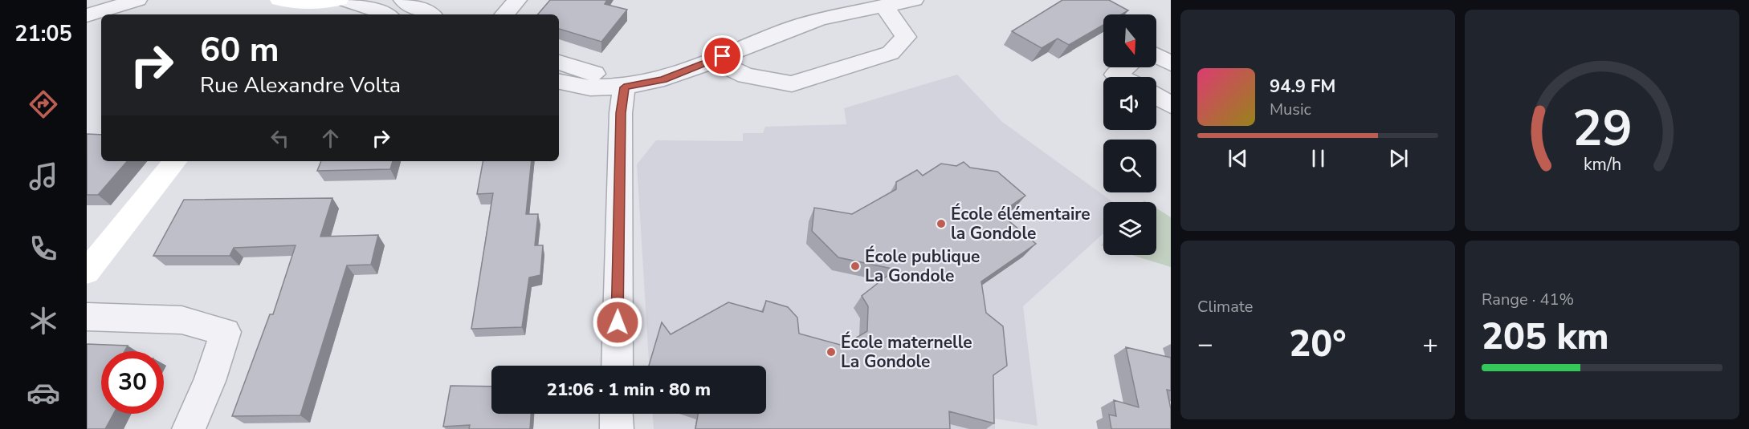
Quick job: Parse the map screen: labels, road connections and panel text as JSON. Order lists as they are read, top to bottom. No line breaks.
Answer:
{"places":["École élémentaire la Gondole","École publique La Gondole","École maternelle La Gondole"],"north":"bottom","page":{"tabs":"21:05","turn":["60 m","Rue Alexandre Volta"],"song":["94.9 FM","Music"],"tile":["Climate",["Range · 41%","205 km"]],"heat":["−","20°","+"],"limit":"30","trip":"21:06 · 1 min · 80 m","gauge":["29","km/h"]}}
